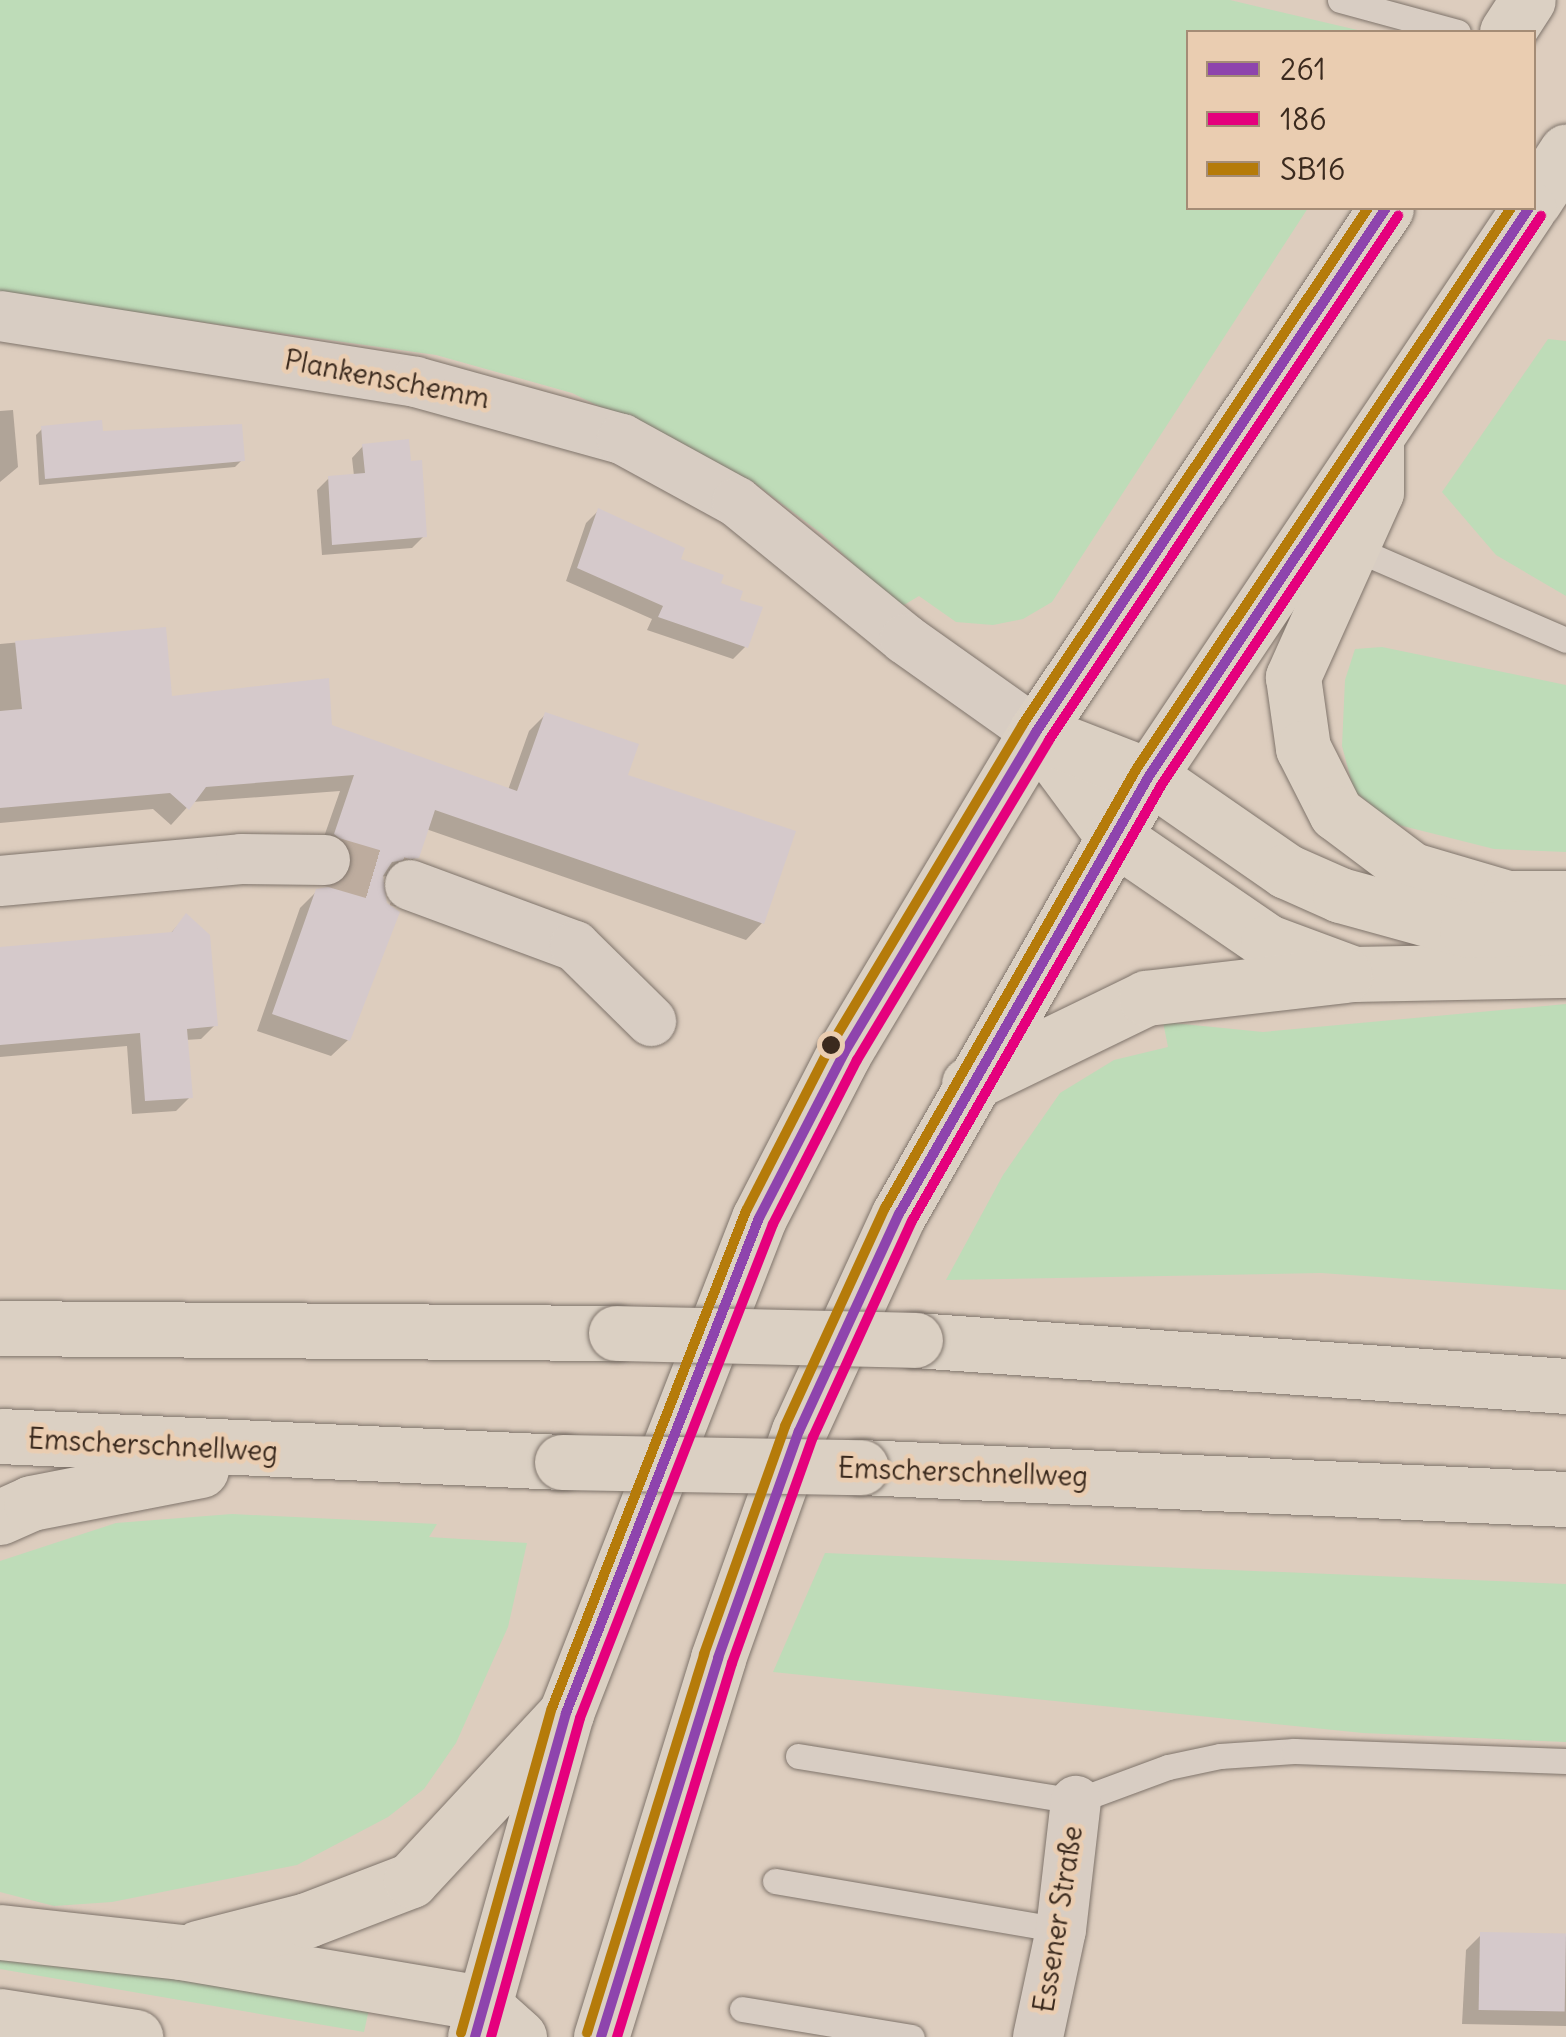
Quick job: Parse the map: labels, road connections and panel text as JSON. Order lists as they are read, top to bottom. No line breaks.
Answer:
{"streets":{"main road":["Emscherschnellweg"],"street":["Plankenschemm","Essener Straße"]},"lines":["transit line 261","transit line SB16","transit line 186"],"legend":["261","186","SB16"]}
